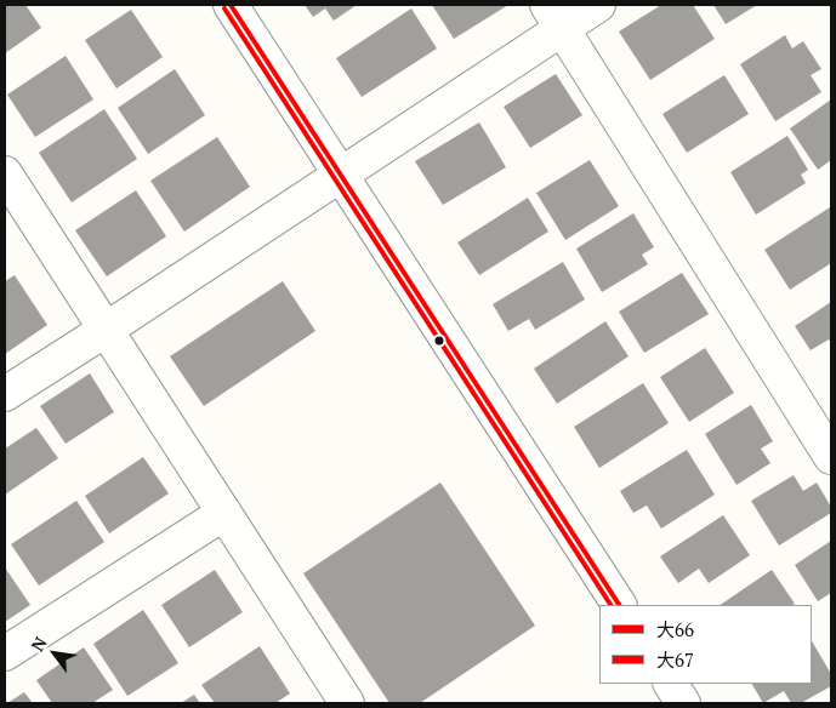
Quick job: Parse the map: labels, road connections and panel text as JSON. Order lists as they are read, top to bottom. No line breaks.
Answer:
{"lines":["transit line 大66","transit line 大67"],"legend":["大66","大67"],"north":"top left"}
